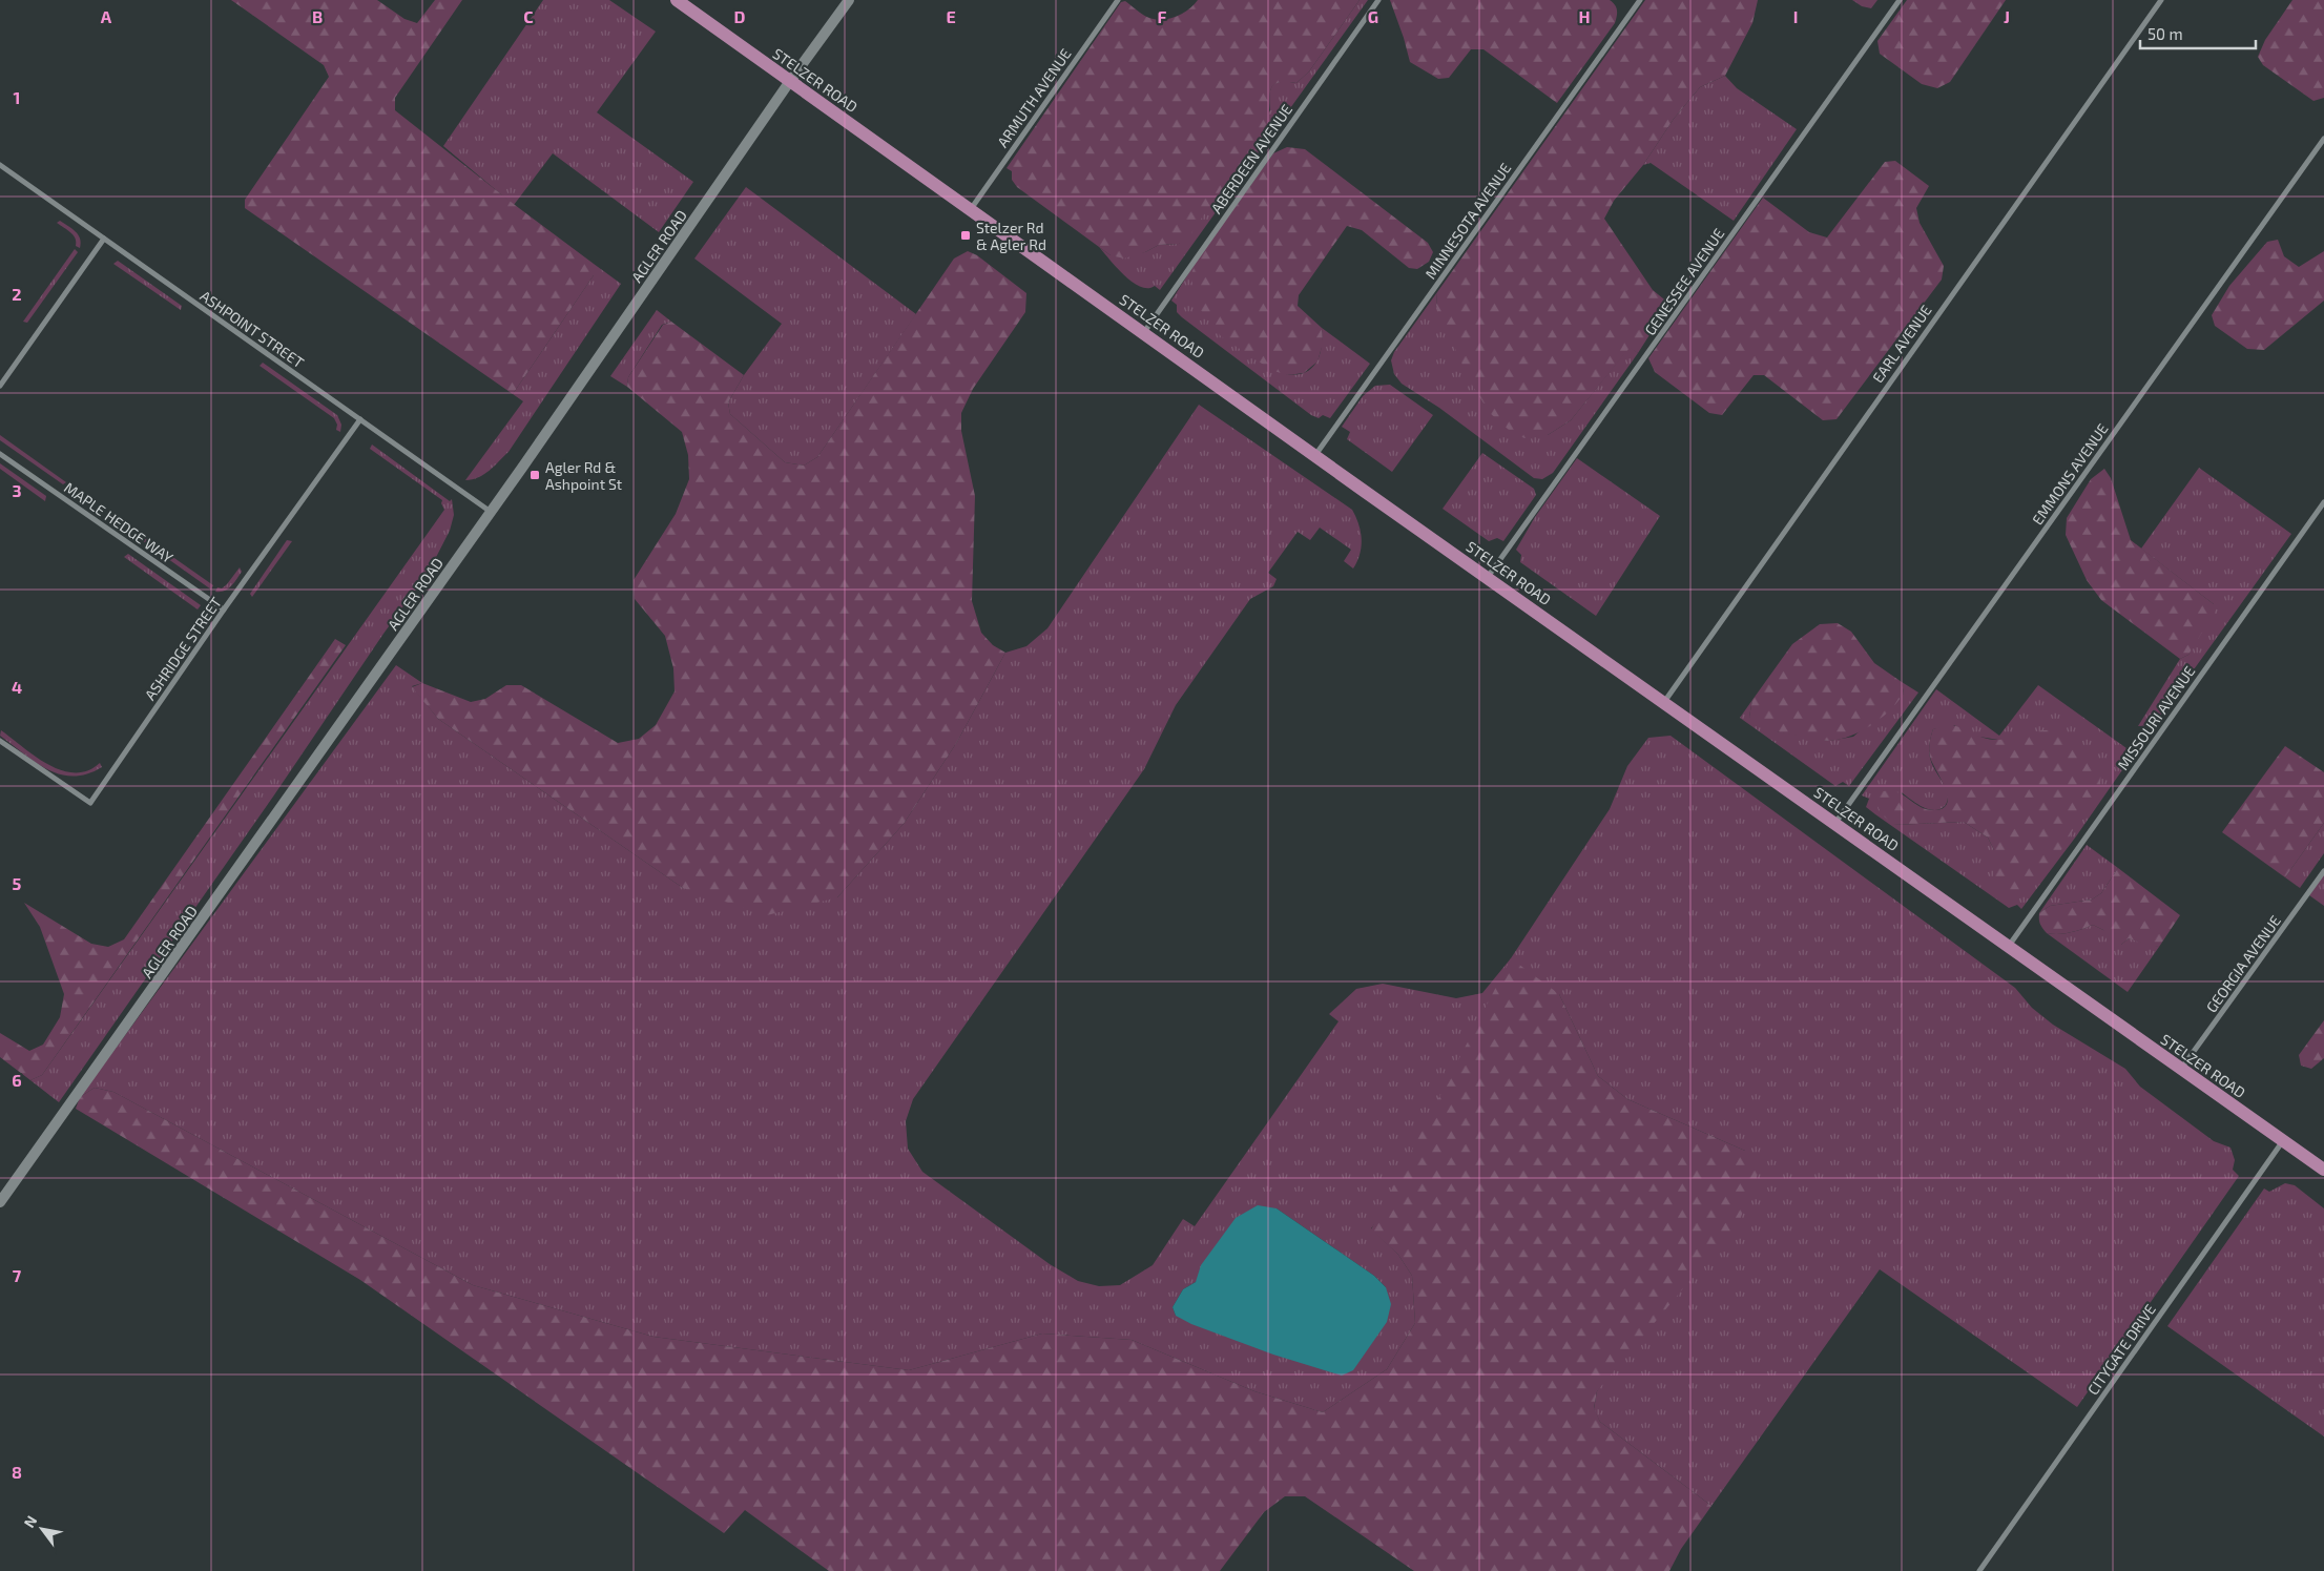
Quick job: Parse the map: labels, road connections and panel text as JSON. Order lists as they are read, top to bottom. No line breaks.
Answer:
{"streets":{"main road":["STELZER ROAD","AGLER ROAD"],"street":["ARMUTH AVENUE","ABERDEEN AVENUE","MINNESOTA AVENUE","GENESSEE AVENUE","ASHPOINT STREET","EARL AVENUE","EMMONS AVENUE","MAPLE HEDGE WAY","ASHRIDGE STREET","MISSOURI AVENUE","GEORGIA AVENUE","CITYGATE DRIVE"]},"crossings":[["STELZER ROAD","ARMUTH AVENUE"],["STELZER ROAD","ABERDEEN AVENUE"],["STELZER ROAD","MINNESOTA AVENUE"],["STELZER ROAD","AGLER ROAD"],["STELZER ROAD","GENESSEE AVENUE"],["STELZER ROAD","EARL AVENUE"],["STELZER ROAD","EMMONS AVENUE"],["STELZER ROAD","MISSOURI AVENUE"],["STELZER ROAD","GEORGIA AVENUE"],["STELZER ROAD","CITYGATE DRIVE"],["AGLER ROAD","ASHPOINT STREET"],["ASHPOINT STREET","ASHRIDGE STREET"],["MAPLE HEDGE WAY","ASHRIDGE STREET"]],"places":{"transit":["Stelzer Rd & Agler Rd","Agler Rd & Ashpoint St"]},"scale_bar":"50 m","north":"top left","grid":{"columns":["A","B","C","D","E","F","G","H","I","J"],"rows":["1","2","3","4","5","6","7","8"]}}
